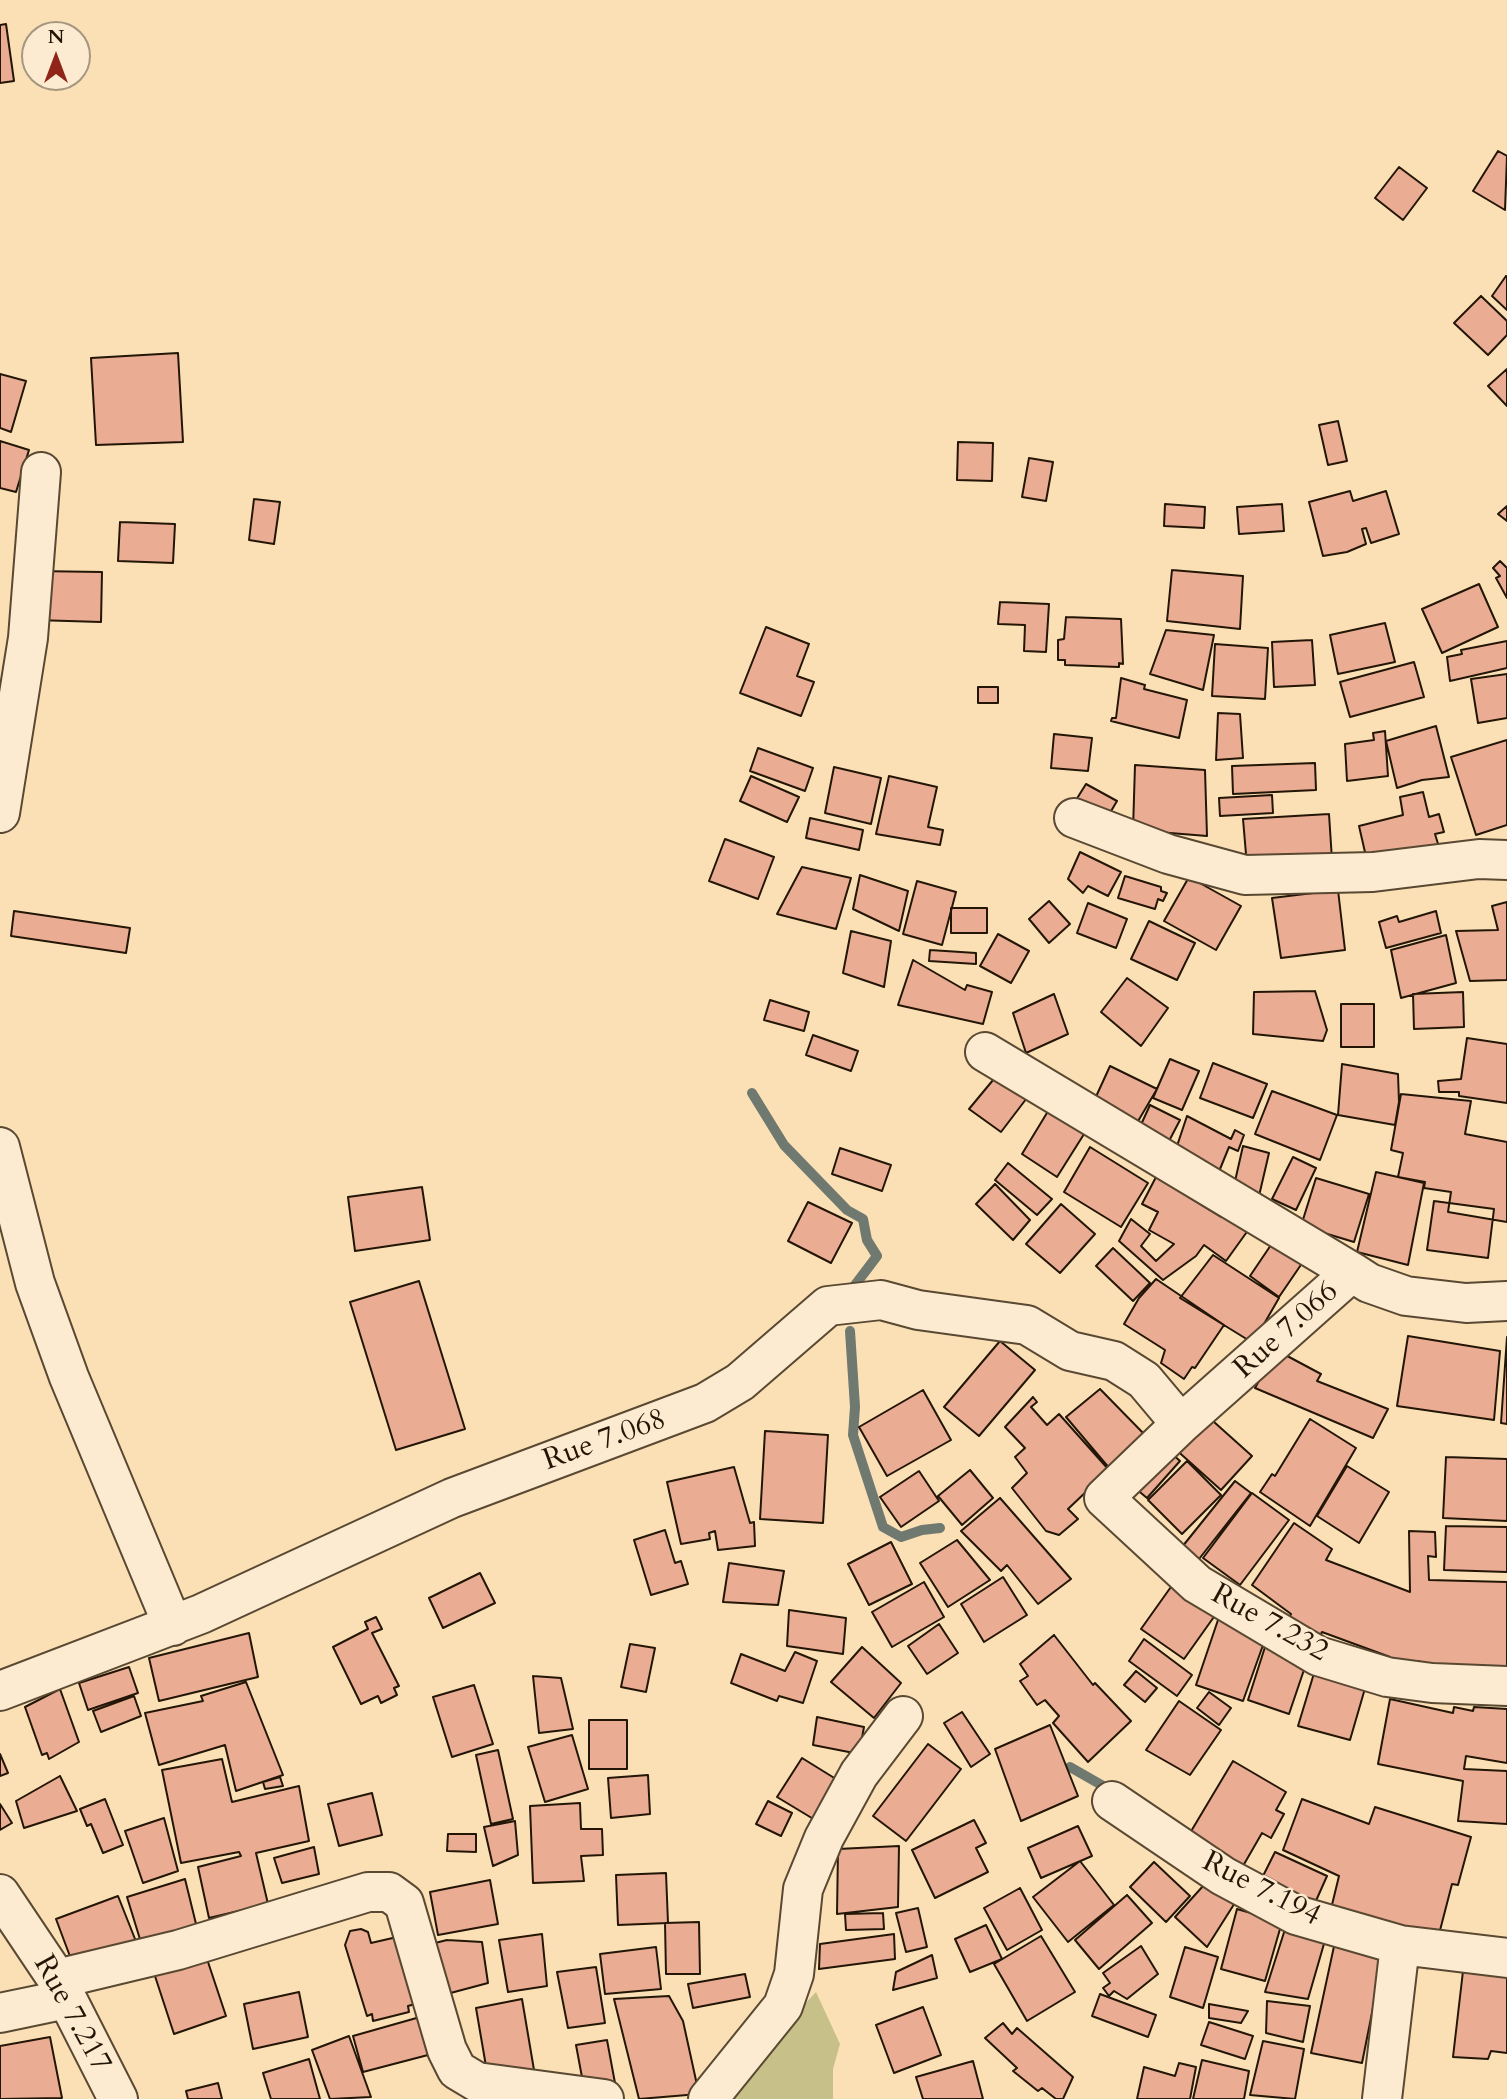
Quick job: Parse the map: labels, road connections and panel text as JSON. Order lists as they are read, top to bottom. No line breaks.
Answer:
{"streets":{"street":["Rue 7.066","Rue 7.068","Rue 7.232","Rue 7.194","Rue 7.217"]},"crossings":[["Rue 7.066","Rue 7.068"],["Rue 7.066","Rue 7.232"]],"north":"top"}
